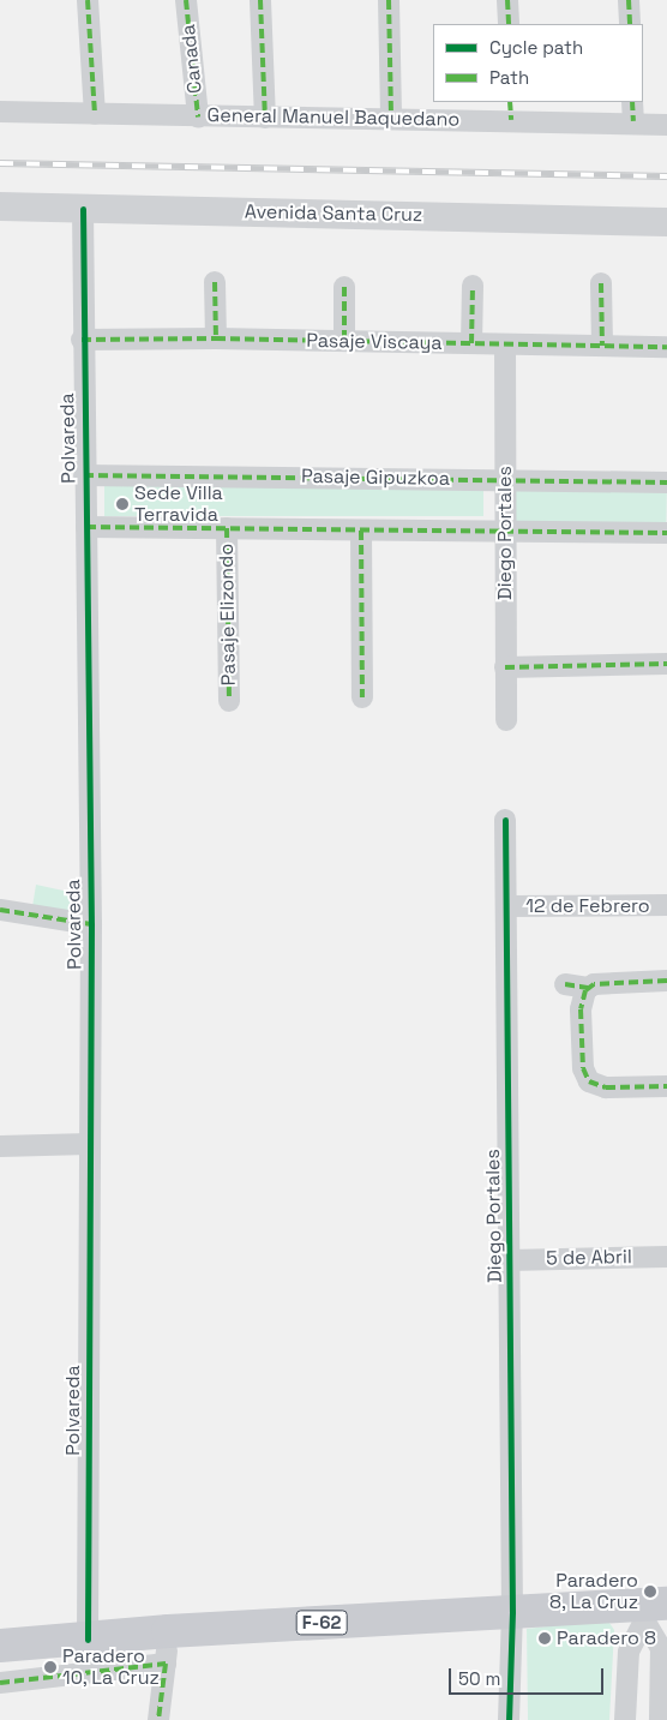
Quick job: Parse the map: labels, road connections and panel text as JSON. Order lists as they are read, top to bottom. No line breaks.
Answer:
{"streets":{"main road":["Avenida Santa Cruz","F-62"],"street":["Canada","General Manuel Baquedano","Pasaje Viscaya","Polvareda","Pasaje Gipuzkoa","Diego Portales","Pasaje Elizondo","12 de Febrero","5 de Abril"]},"crossings":[["Canada","General Manuel Baquedano"],["Avenida Santa Cruz","Polvareda"],["Pasaje Viscaya","Polvareda"],["Pasaje Viscaya","Diego Portales"],["Polvareda","Pasaje Gipuzkoa"],["Polvareda","F-62"],["Pasaje Gipuzkoa","Diego Portales"],["Diego Portales","12 de Febrero"],["Diego Portales","5 de Abril"],["Diego Portales","F-62"]],"places":["Sede Villa Terravida","Paradero 8, La Cruz","Paradero 8","Paradero 10, La Cruz"],"legend":["Cycle path","Path"],"scale_bar":"50 m"}
